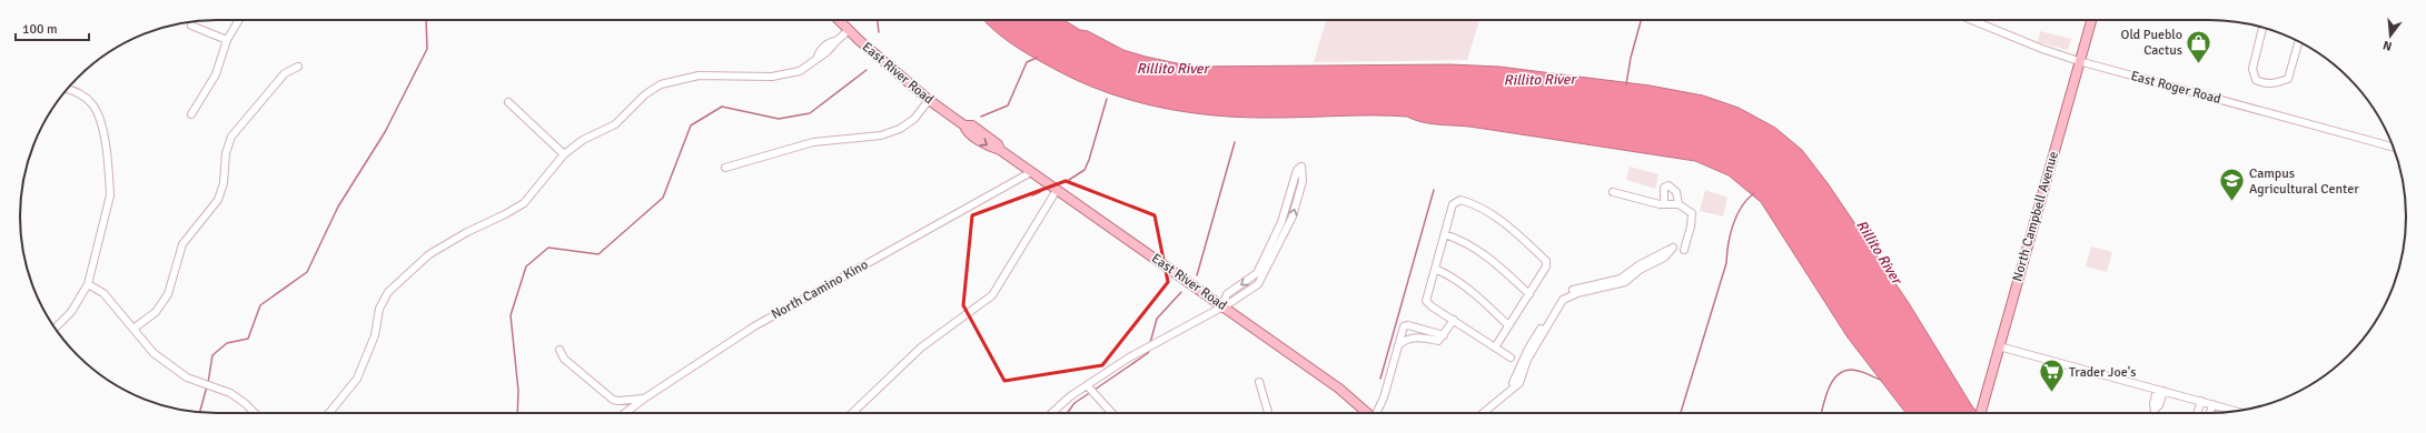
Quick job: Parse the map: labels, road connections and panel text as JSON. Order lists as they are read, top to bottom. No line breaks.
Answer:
{"streets":{"main road":["East River Road","North Campbell Avenue"],"street":["East Roger Road","North Camino Kino"]},"crossings":[["East River Road","North Camino Kino"],["East Roger Road","North Campbell Avenue"]],"water":["Rillito River"],"places":{"shop":["Old Pueblo Cactus"],"school or university":["Campus Agricultural Center"],"supermarket":["Trader Joe's"]},"scale_bar":"100 m","north":"bottom"}
